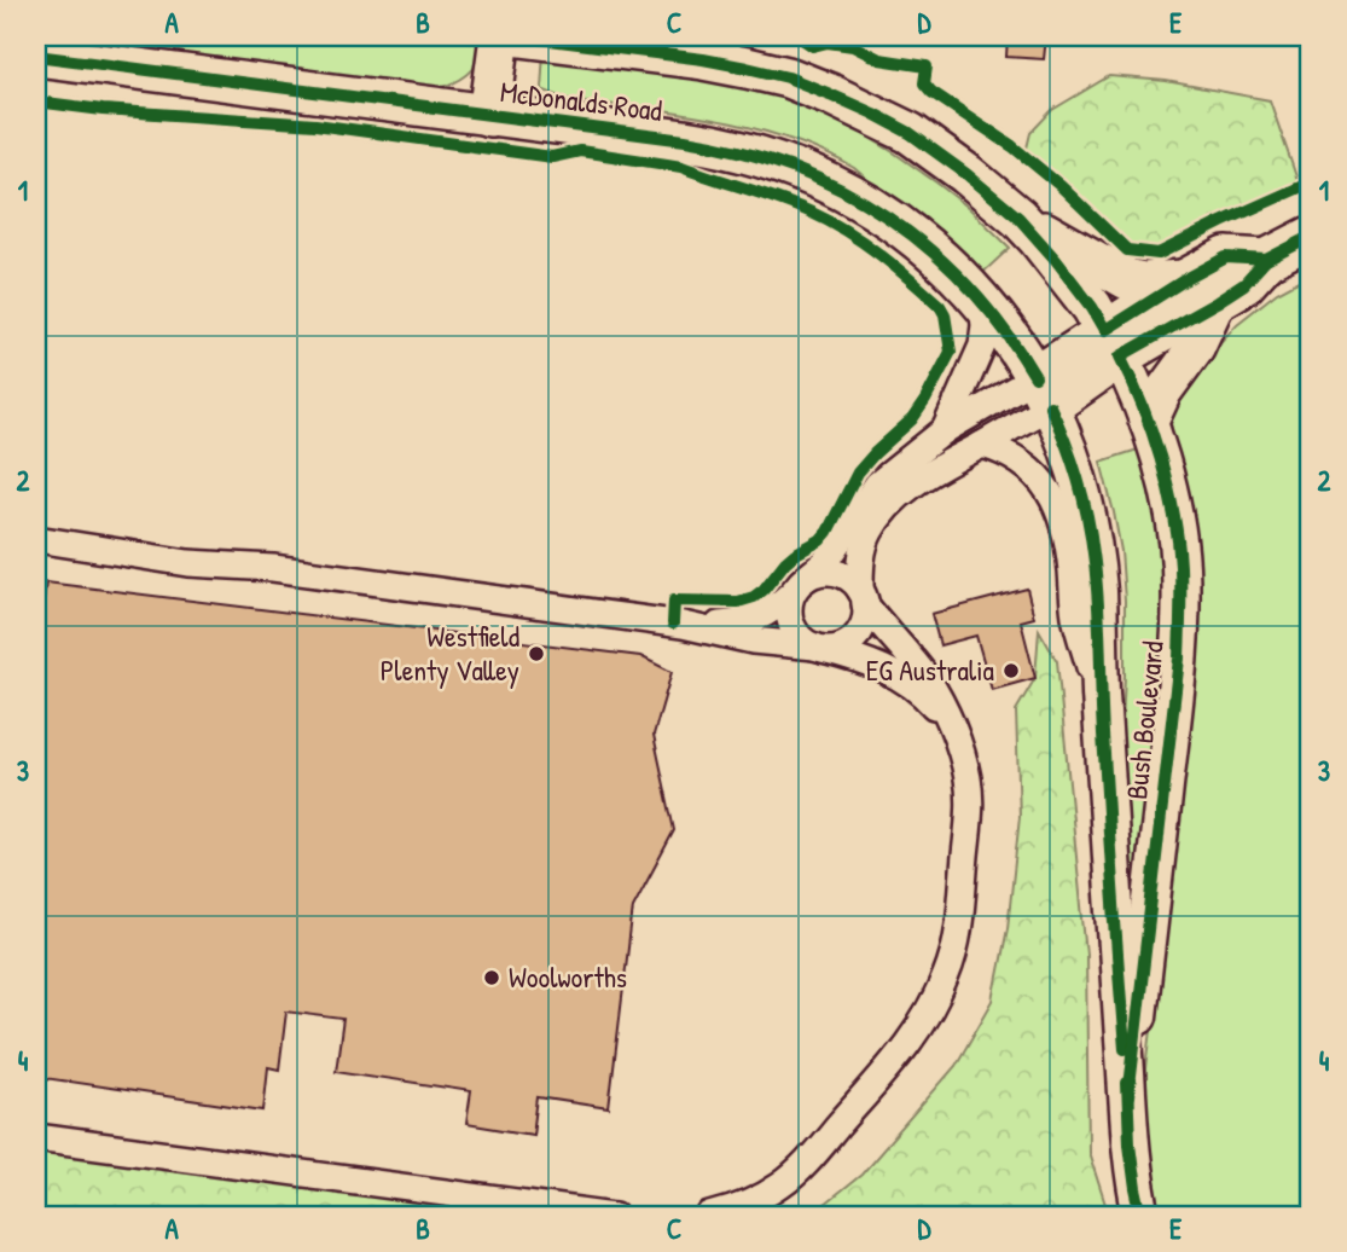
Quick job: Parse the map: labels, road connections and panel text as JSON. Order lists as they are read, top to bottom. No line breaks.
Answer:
{"streets":{"main road":["McDonalds Road","Bush Boulevard"]},"crossings":[["McDonalds Road","Bush Boulevard"]],"places":["Westfield Plenty Valley","EG Australia","Woolworths"],"grid":{"columns":["A","B","C","D","E"],"rows":["1","2","3","4"]}}
